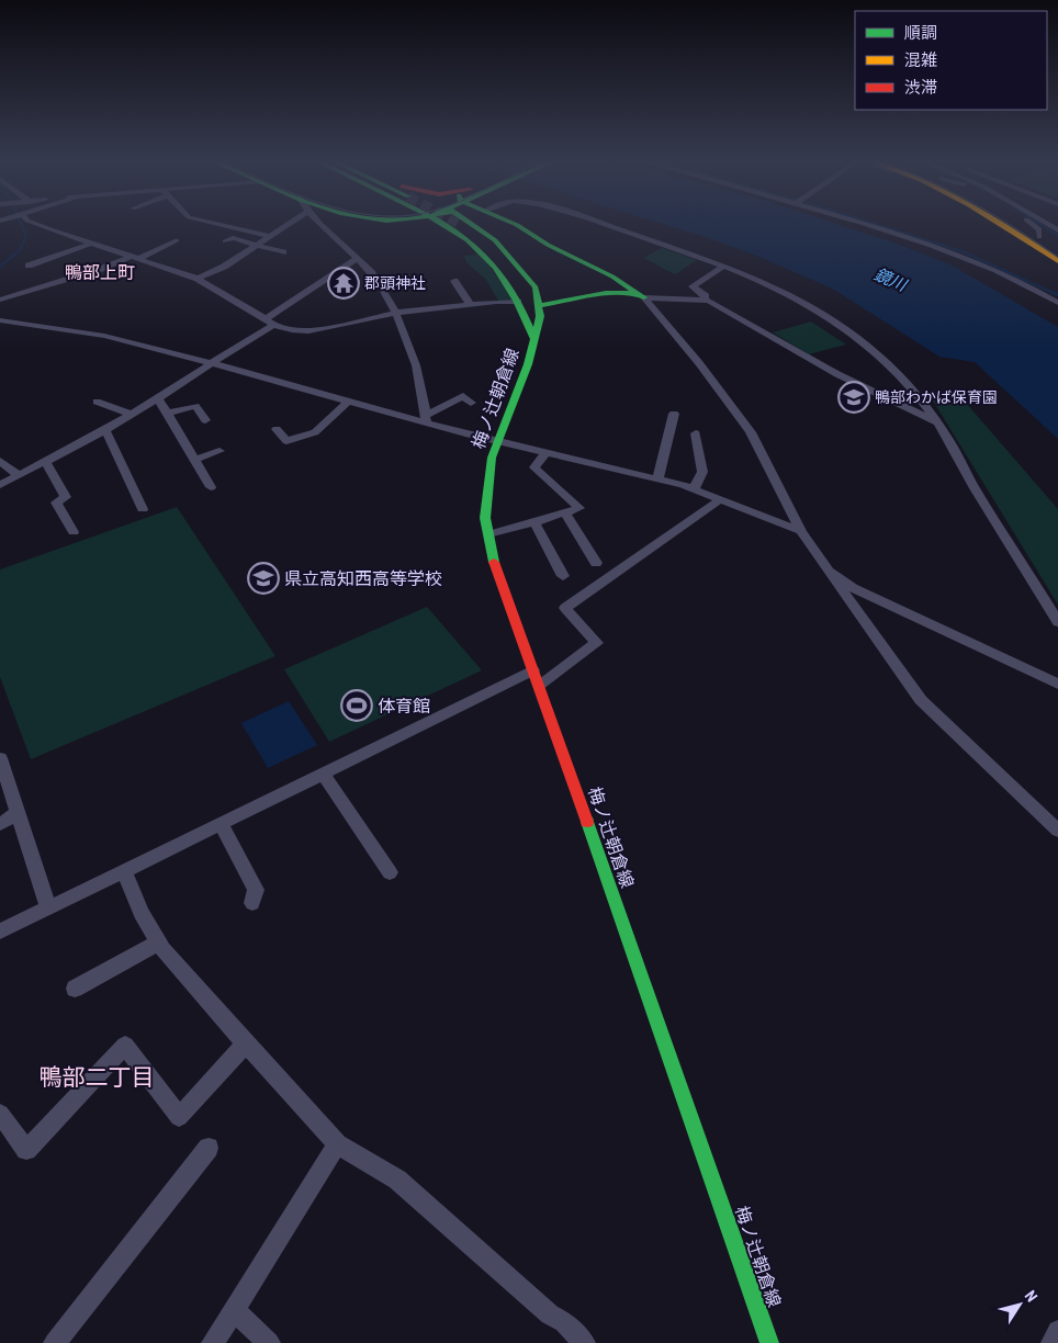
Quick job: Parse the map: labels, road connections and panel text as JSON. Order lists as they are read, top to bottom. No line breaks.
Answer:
{"streets":{"main road":["梅ノ辻朝倉線"]},"districts":["鴨部上町","鴨部二丁目"],"water":["鏡川"],"places":{"temple":["郡頭神社"],"school or university":["鴨部わかば保育園","県立高知西高等学校"],"sports":["体育館"]},"legend":["順調","混雑","渋滞"],"north":"top right"}
